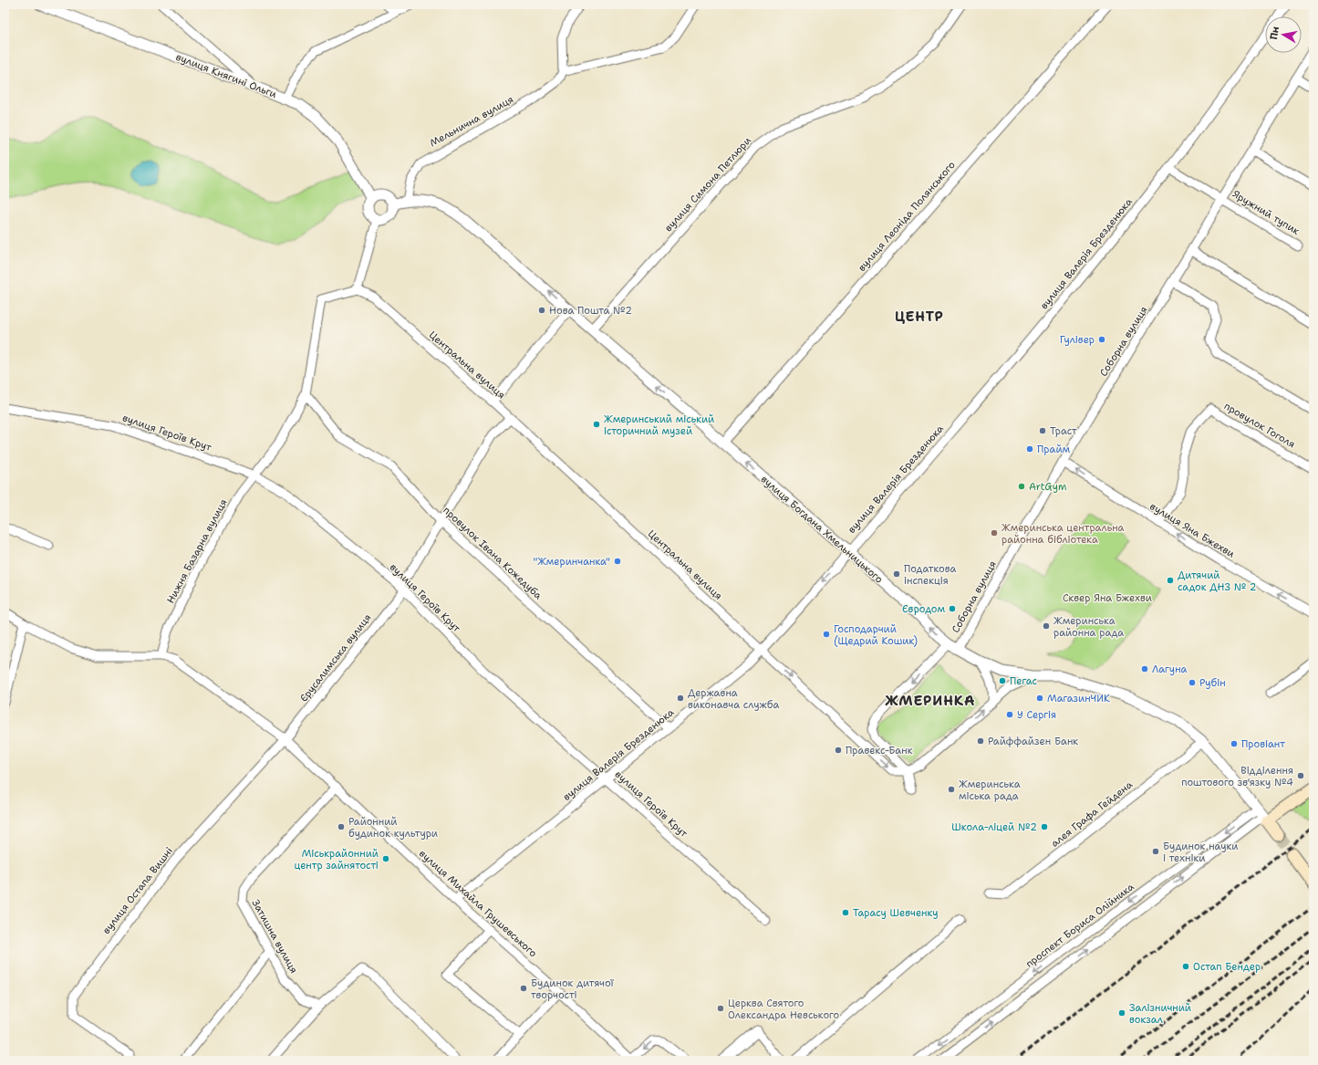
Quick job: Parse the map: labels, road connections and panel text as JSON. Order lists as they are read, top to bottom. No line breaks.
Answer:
{"streets":{"street":["вулиця Княгині Ольги","Мельнична вулиця","вулиця Симона Петлюри","Яружний тупик","вулиця Леоніда Полянського","вулиця Валерія Брезденюка","Соборна вулиця","Центральна вулиця","провулок Гоголя","вулиця Героїв Крут","вулиця Богдана Хмельницького","вулиця Яна Бжехви","Нижня Базарна вулиця","провулок Івана Кожедуба","Єрусалимська вулиця","алея Графа Гейдена","вулиця Остапа Вишні","вулиця Михайла Грушевського","проспект Бориса Олійника","Затишна вулиця"]},"crossings":[["вулиця Княгині Ольги","вулиця Богдана Хмельницького"],["Мельнична вулиця","вулиця Богдана Хмельницького"],["вулиця Симона Петлюри","вулиця Богдана Хмельницького"],["Яружний тупик","вулиця Валерія Брезденюка"],["Яружний тупик","Соборна вулиця"],["вулиця Леоніда Полянського","вулиця Богдана Хмельницького"],["вулиця Валерія Брезденюка","Центральна вулиця"],["вулиця Валерія Брезденюка","вулиця Героїв Крут"],["вулиця Валерія Брезденюка","вулиця Богдана Хмельницького"],["вулиця Валерія Брезденюка","провулок Івана Кожедуба"],["вулиця Валерія Брезденюка","вулиця Михайла Грушевського"],["Соборна вулиця","вулиця Богдана Хмельницького"],["Соборна вулиця","вулиця Яна Бжехви"],["Центральна вулиця","Нижня Базарна вулиця"],["Центральна вулиця","Єрусалимська вулиця"],["провулок Гоголя","вулиця Яна Бжехви"],["вулиця Героїв Крут","Нижня Базарна вулиця"],["вулиця Героїв Крут","Єрусалимська вулиця"],["вулиця Богдана Хмельницького","алея Графа Гейдена"],["вулиця Богдана Хмельницького","проспект Бориса Олійника"],["Нижня Базарна вулиця","провулок Івана Кожедуба"],["Нижня Базарна вулиця","вулиця Михайла Грушевського"],["провулок Івана Кожедуба","Єрусалимська вулиця"],["Єрусалимська вулиця","вулиця Остапа Вишні"],["Єрусалимська вулиця","вулиця Михайла Грушевського"],["вулиця Остапа Вишні","вулиця Михайла Грушевського"],["вулиця Михайла Грушевського","Затишна вулиця"]],"one_way":["вулиця Богдана Хмельницького","вулиця Яна Бжехви"],"districts":["ЦЕНТР","ЖМЕРИНКА"],"parks":["Сквер Яна Бжехви"],"places":["Нова Пошта №2","Гулівер","Жмеринський міський історичний музей","Траст","Прайм","ArtGym","Жмеринська центральна районна бібліотека","\"Жмеринчанка\"","Податкова інспекція","Дитячий садок ДНЗ № 2","Євродом","Жмеринська районна рада","Господарчий (Щедрий Кошик)","Лагуна","Пегас","Рубін","Державна виконавча служба","МагазинЧИК","У Сергія","Райффайзен Банк","Провіант","Правекс-Банк","Відділення поштового зв'язку №4","Жмеринська міська рада","Районний будинок культури","Школа-ліцей №2","Будинок науки і техніки","Міськрайонний центр зайнятості","Тарасу Шевченку","Остап Бендер","Будинок дитячої творчості","Церква Святого Олександра Невського","Залізничний вокзал"],"north":"left"}
